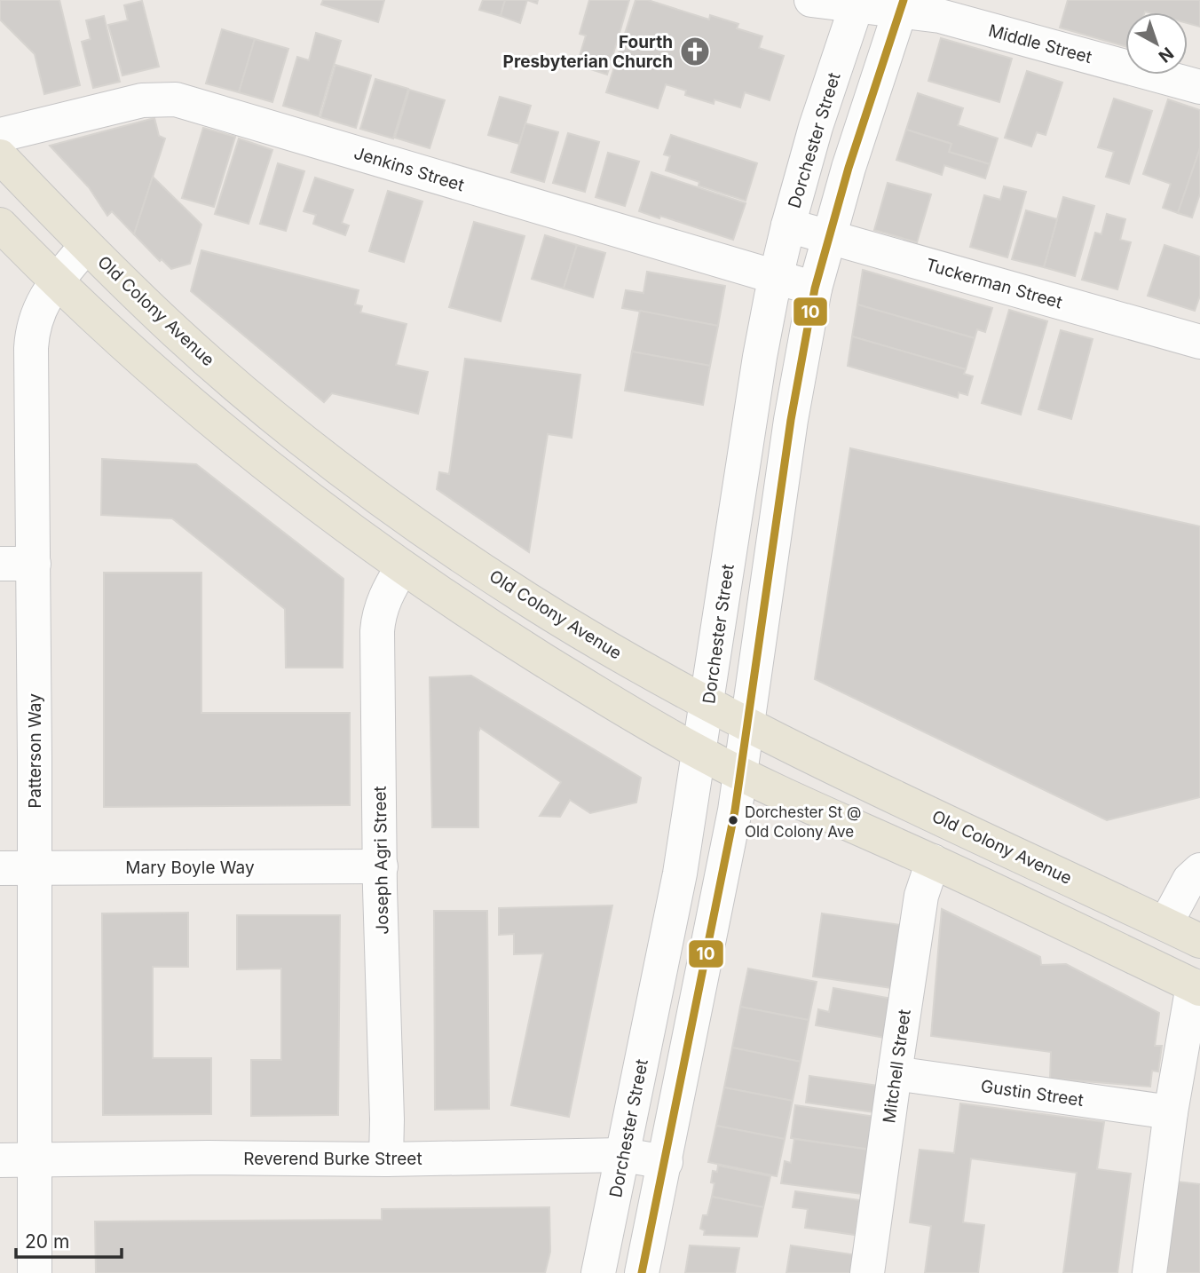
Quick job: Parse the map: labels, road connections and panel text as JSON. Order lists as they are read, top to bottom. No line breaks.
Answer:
{"streets":{"main road":["Old Colony Avenue"],"street":["Middle Street","Dorchester Street","Jenkins Street","Tuckerman Street","Patterson Way","Joseph Agri Street","Mary Boyle Way","Mitchell Street","Gustin Street","Reverend Burke Street"]},"crossings":[["Middle Street","Dorchester Street"],["Dorchester Street","Jenkins Street"],["Dorchester Street","Tuckerman Street"],["Dorchester Street","Old Colony Avenue"],["Dorchester Street","Reverend Burke Street"],["Old Colony Avenue","Patterson Way"],["Patterson Way","Mary Boyle Way"],["Patterson Way","Reverend Burke Street"],["Joseph Agri Street","Mary Boyle Way"],["Joseph Agri Street","Reverend Burke Street"],["Mitchell Street","Gustin Street"]],"places":{"church":["Fourth Presbyterian Church"],"other":["Dorchester St @ Old Colony Ave"]},"lines":["transit line 10"],"scale_bar":"20 m","north":"bottom right"}
